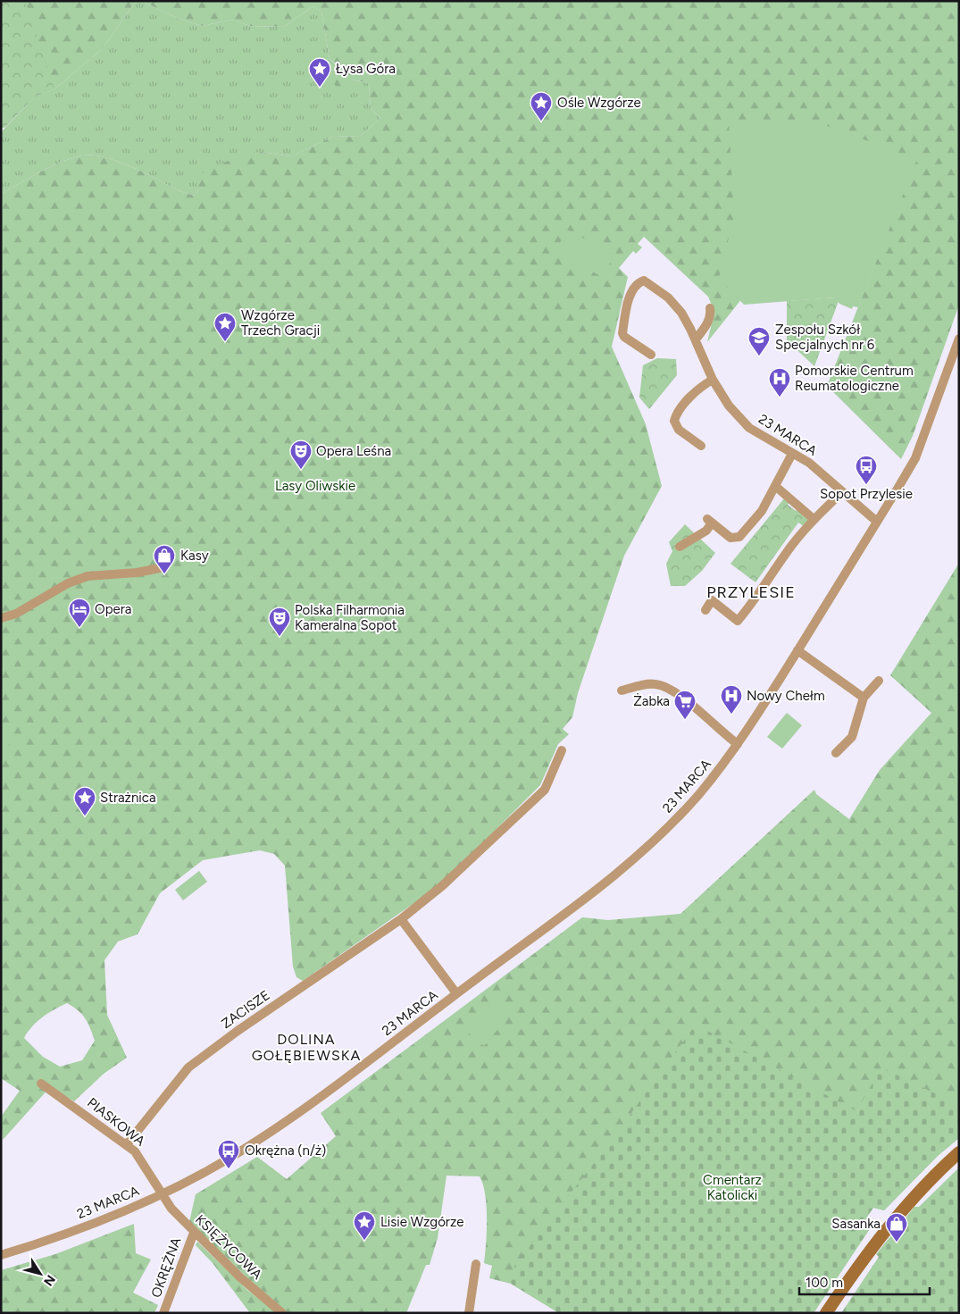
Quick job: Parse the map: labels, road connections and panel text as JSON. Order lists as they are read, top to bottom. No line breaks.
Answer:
{"streets":{"street":["23 MARCA","ZACISZE","PIASKOWA","KSIĘŻYCOWA","OKRĘŻNA"]},"crossings":[["23 MARCA","PIASKOWA"],["23 MARCA","KSIĘŻYCOWA"],["ZACISZE","PIASKOWA"],["PIASKOWA","KSIĘŻYCOWA"],["KSIĘŻYCOWA","OKRĘŻNA"]],"districts":["PRZYLESIE","DOLINA GOŁĘBIEWSKA"],"parks":["Lasy Oliwskie","Cmentarz Katolicki"],"places":{"place":["Łysa Góra","Ośle Wzgórze","Wzgórze Trzech Gracji","Strażnica","Lisie Wzgórze"],"school or university":["Zespołu Szkół Specjalnych nr 6"],"hospital":["Pomorskie Centrum Reumatologiczne","Nowy Chełm"],"theatre":["Opera Leśna","Polska Filharmonia Kameralna Sopot"],"bus stop":["Sopot Przylesie","Okrężna (n/ż)"],"shop":["Kasy","Sasanka"],"hotel":["Opera"],"supermarket":["Żabka"]},"scale_bar":"100 m","north":"bottom right"}
